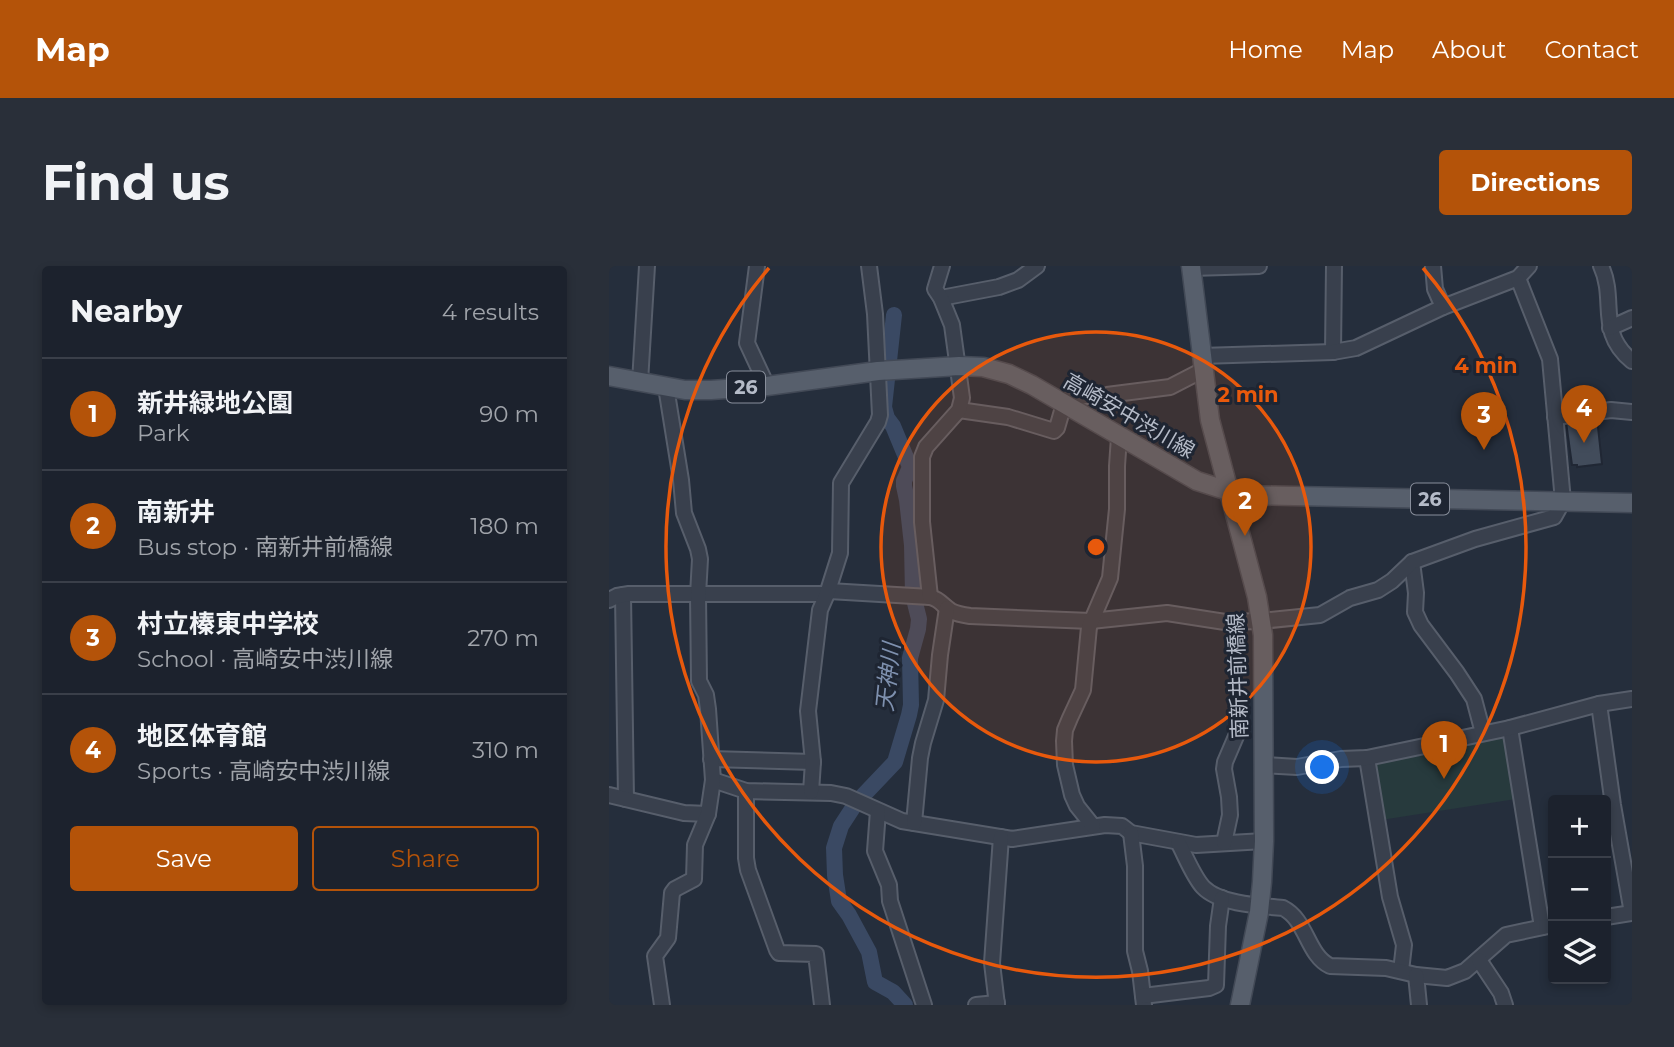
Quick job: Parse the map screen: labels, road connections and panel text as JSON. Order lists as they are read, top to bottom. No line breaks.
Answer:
{"streets":{"main road":["26","高崎安中渋川線","南新井前橋線"]},"crossings":[["高崎安中渋川線","南新井前橋線"]],"water":["天神川"],"page":{"header":"Map","nav":["Home","Map","About","Contact"],"buttons":["Directions",["Save","Share"]],"title":"Find us","heading":["Nearby","4 results"],"list":[{"mark":"1","name":"新井緑地公園","note":"Park","value":"90 m"},{"mark":"2","name":"南新井","note":"Bus stop · 南新井前橋線","value":"180 m"},{"mark":"3","name":"村立榛東中学校","note":"School · 高崎安中渋川線","value":"270 m"},{"mark":"4","name":"地区体育館","note":"Sports · 高崎安中渋川線","value":"310 m"}],"pins":["4","3","2","1"],"map_buttons":["+","−"]},"rings":["4 min","2 min"]}
